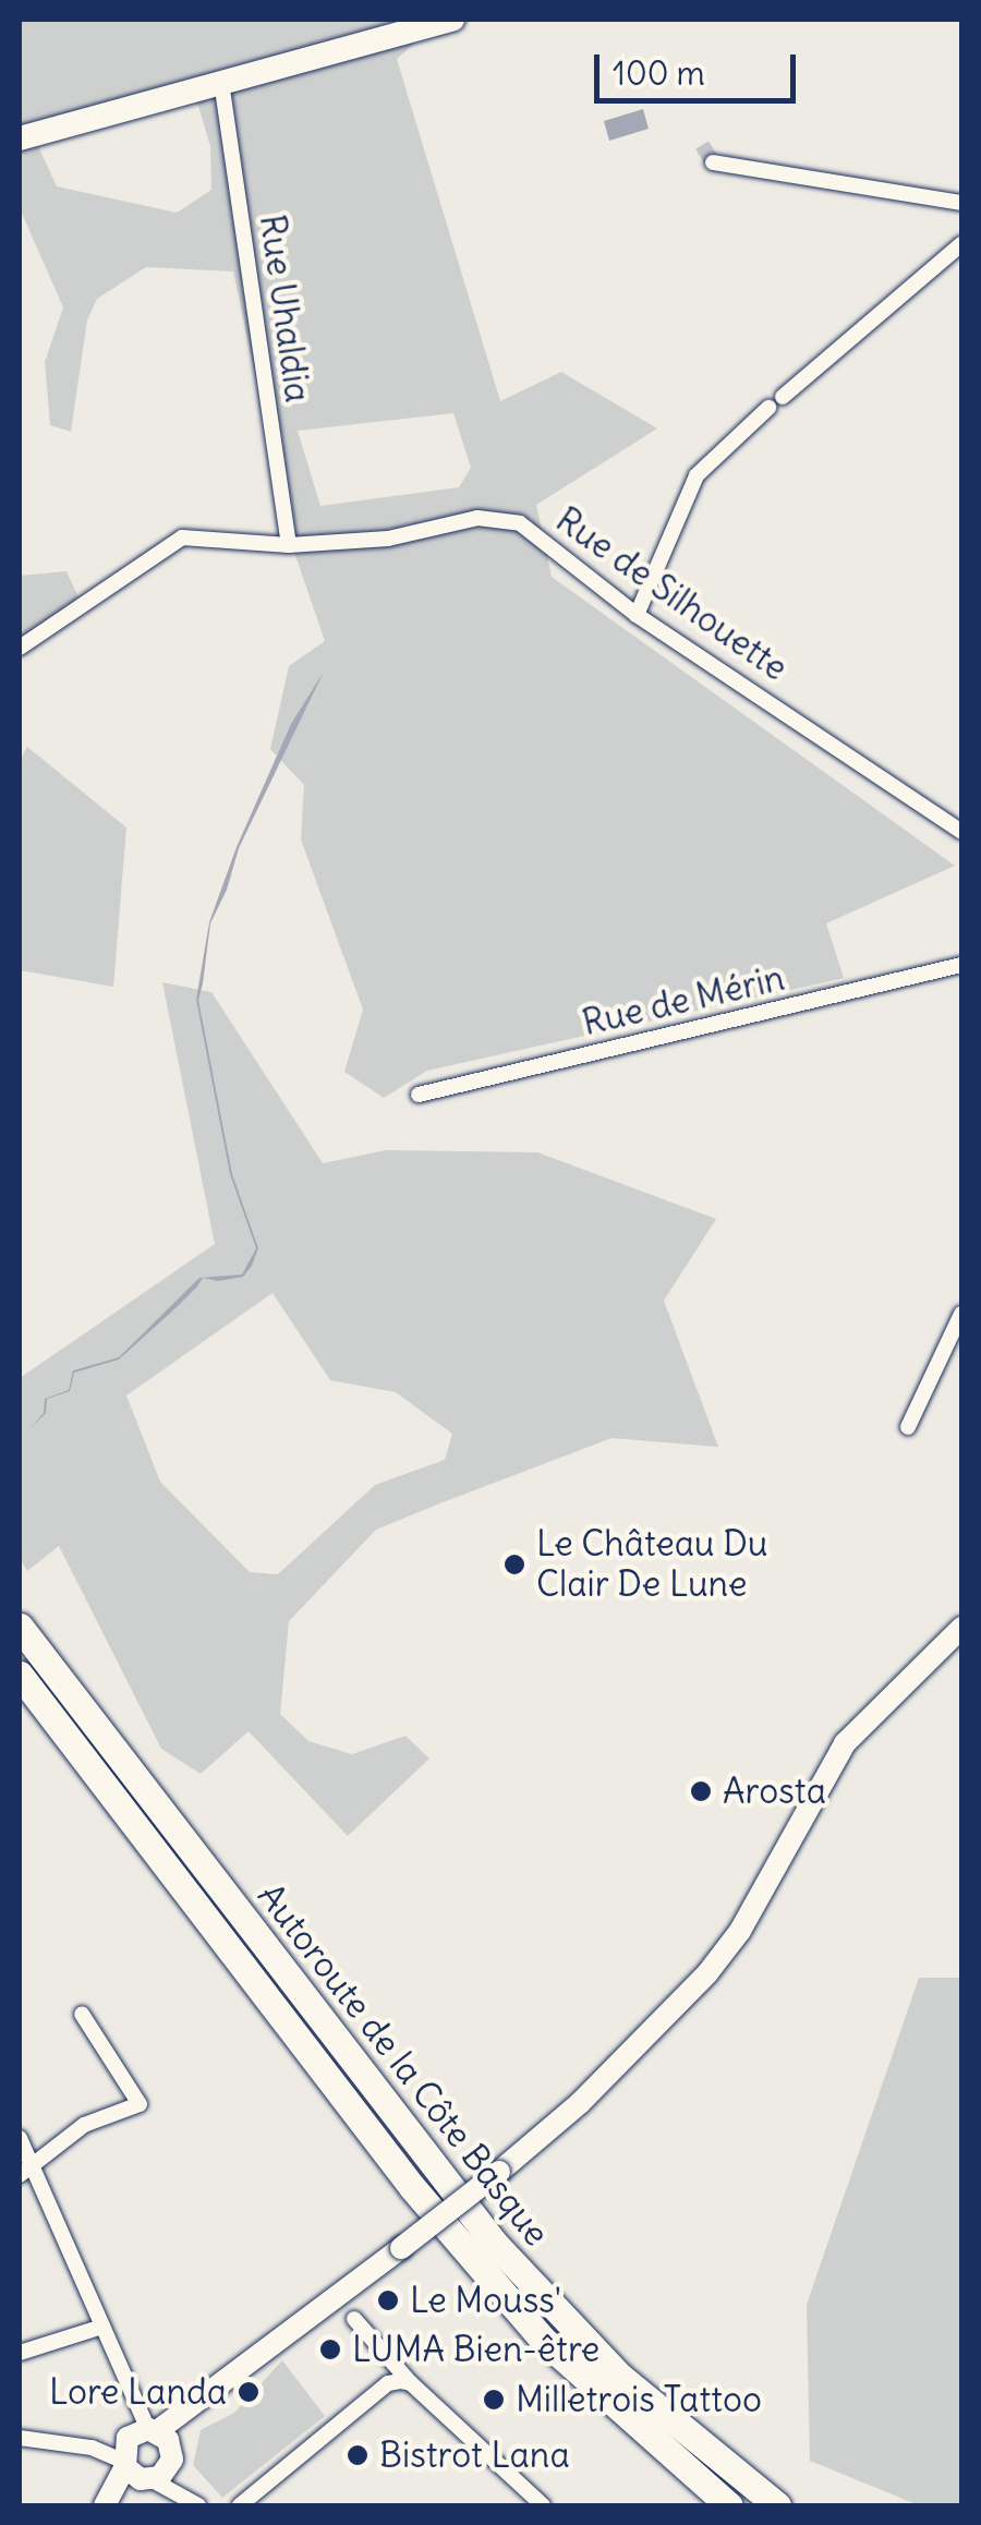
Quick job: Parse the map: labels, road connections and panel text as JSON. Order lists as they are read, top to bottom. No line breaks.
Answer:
{"streets":{"highway":["Autoroute de la Côte Basque"],"street":["Rue Uhaldia","Rue de Silhouette","Rue de Mérin"]},"crossings":[["Rue Uhaldia","Rue de Silhouette"]],"places":["Le Château Du Clair De Lune","Arosta","Le Mouss'","LUMA Bien-être","Lore Landa","Milletrois Tattoo","Bistrot Lana"],"scale_bar":"100 m"}
